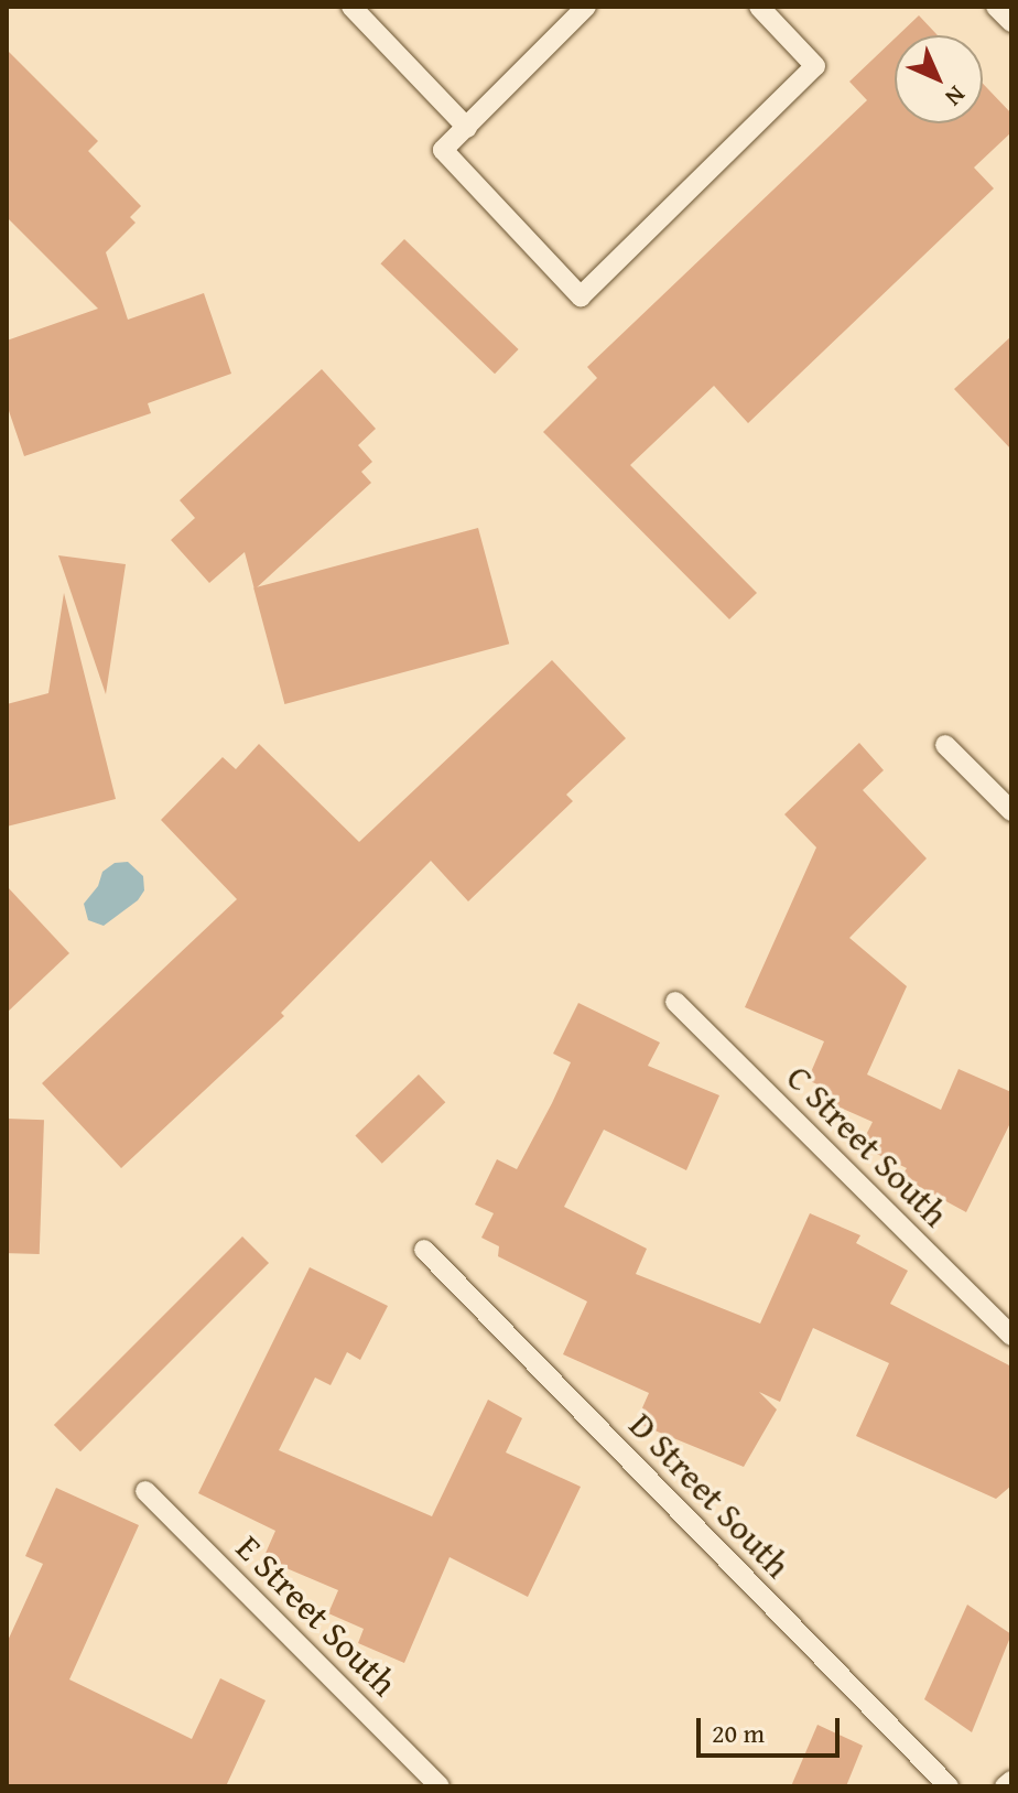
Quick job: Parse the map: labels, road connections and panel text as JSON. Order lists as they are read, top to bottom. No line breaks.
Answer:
{"streets":{"lane":["C Street South","D Street South","E Street South"]},"scale_bar":"20 m","north":"bottom right"}
